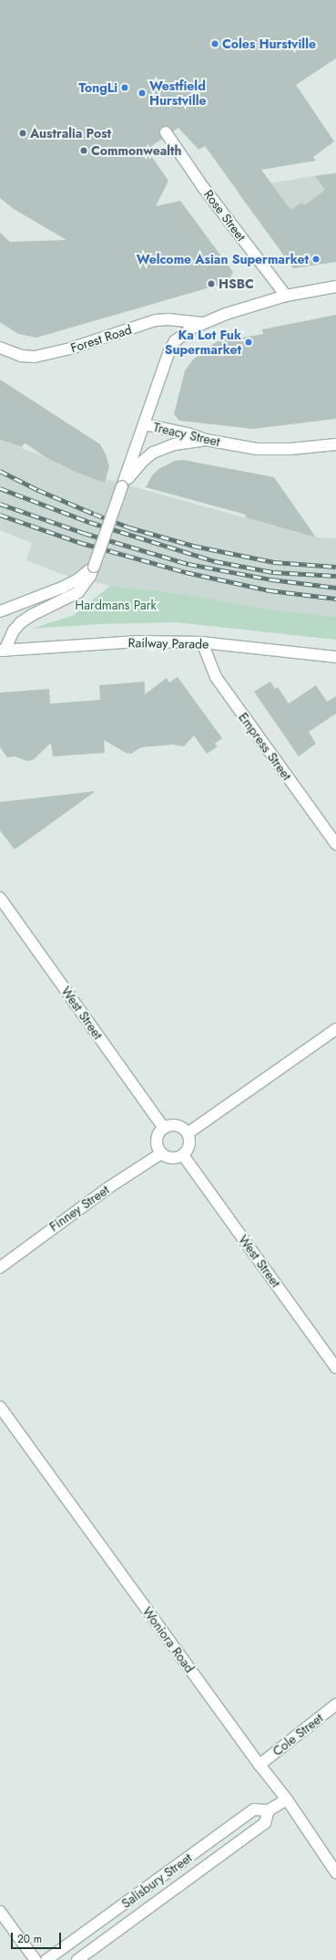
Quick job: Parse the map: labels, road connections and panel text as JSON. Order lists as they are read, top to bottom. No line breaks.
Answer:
{"streets":{"street":["Rose Street","Forest Road","Treacy Street","Railway Parade","Empress Street","West Street","Finney Street","Woniora Road","Cole Street","Salisbury Street"]},"crossings":[["Rose Street","Forest Road"],["Forest Road","Treacy Street"],["Treacy Street","Railway Parade"],["Railway Parade","Empress Street"],["West Street","Finney Street"],["Woniora Road","Cole Street"],["Woniora Road","Salisbury Street"]],"parks":["Hardmans Park"],"places":["Coles Hurstville","TongLi","Westfield Hurstville","Australia Post","Commonwealth","Welcome Asian Supermarket","HSBC","Ka Lot Fuk Supermarket"],"scale_bar":"20 m"}
